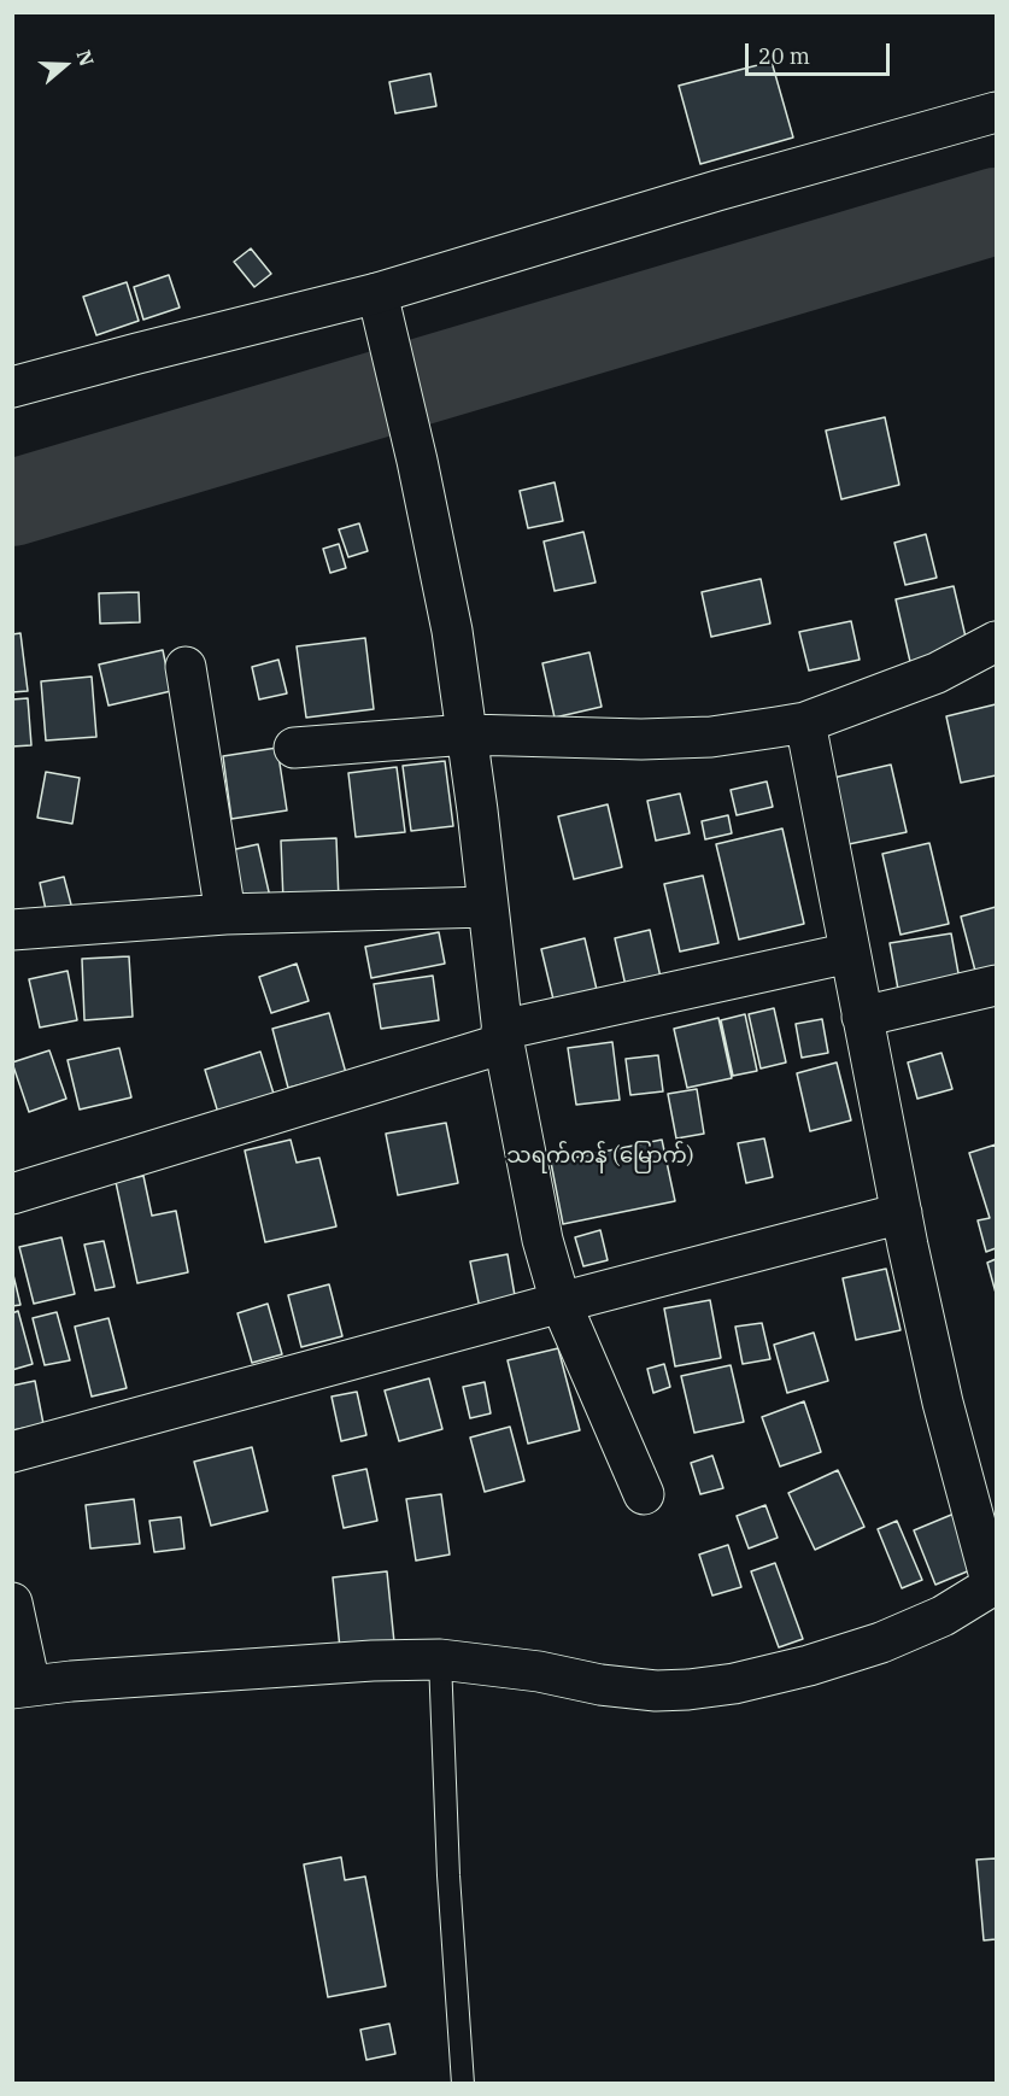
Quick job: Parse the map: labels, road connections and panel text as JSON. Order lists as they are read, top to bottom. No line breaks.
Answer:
{"districts":["သရက်ကန် (မြောက်)"],"scale_bar":"20 m","north":"right"}
